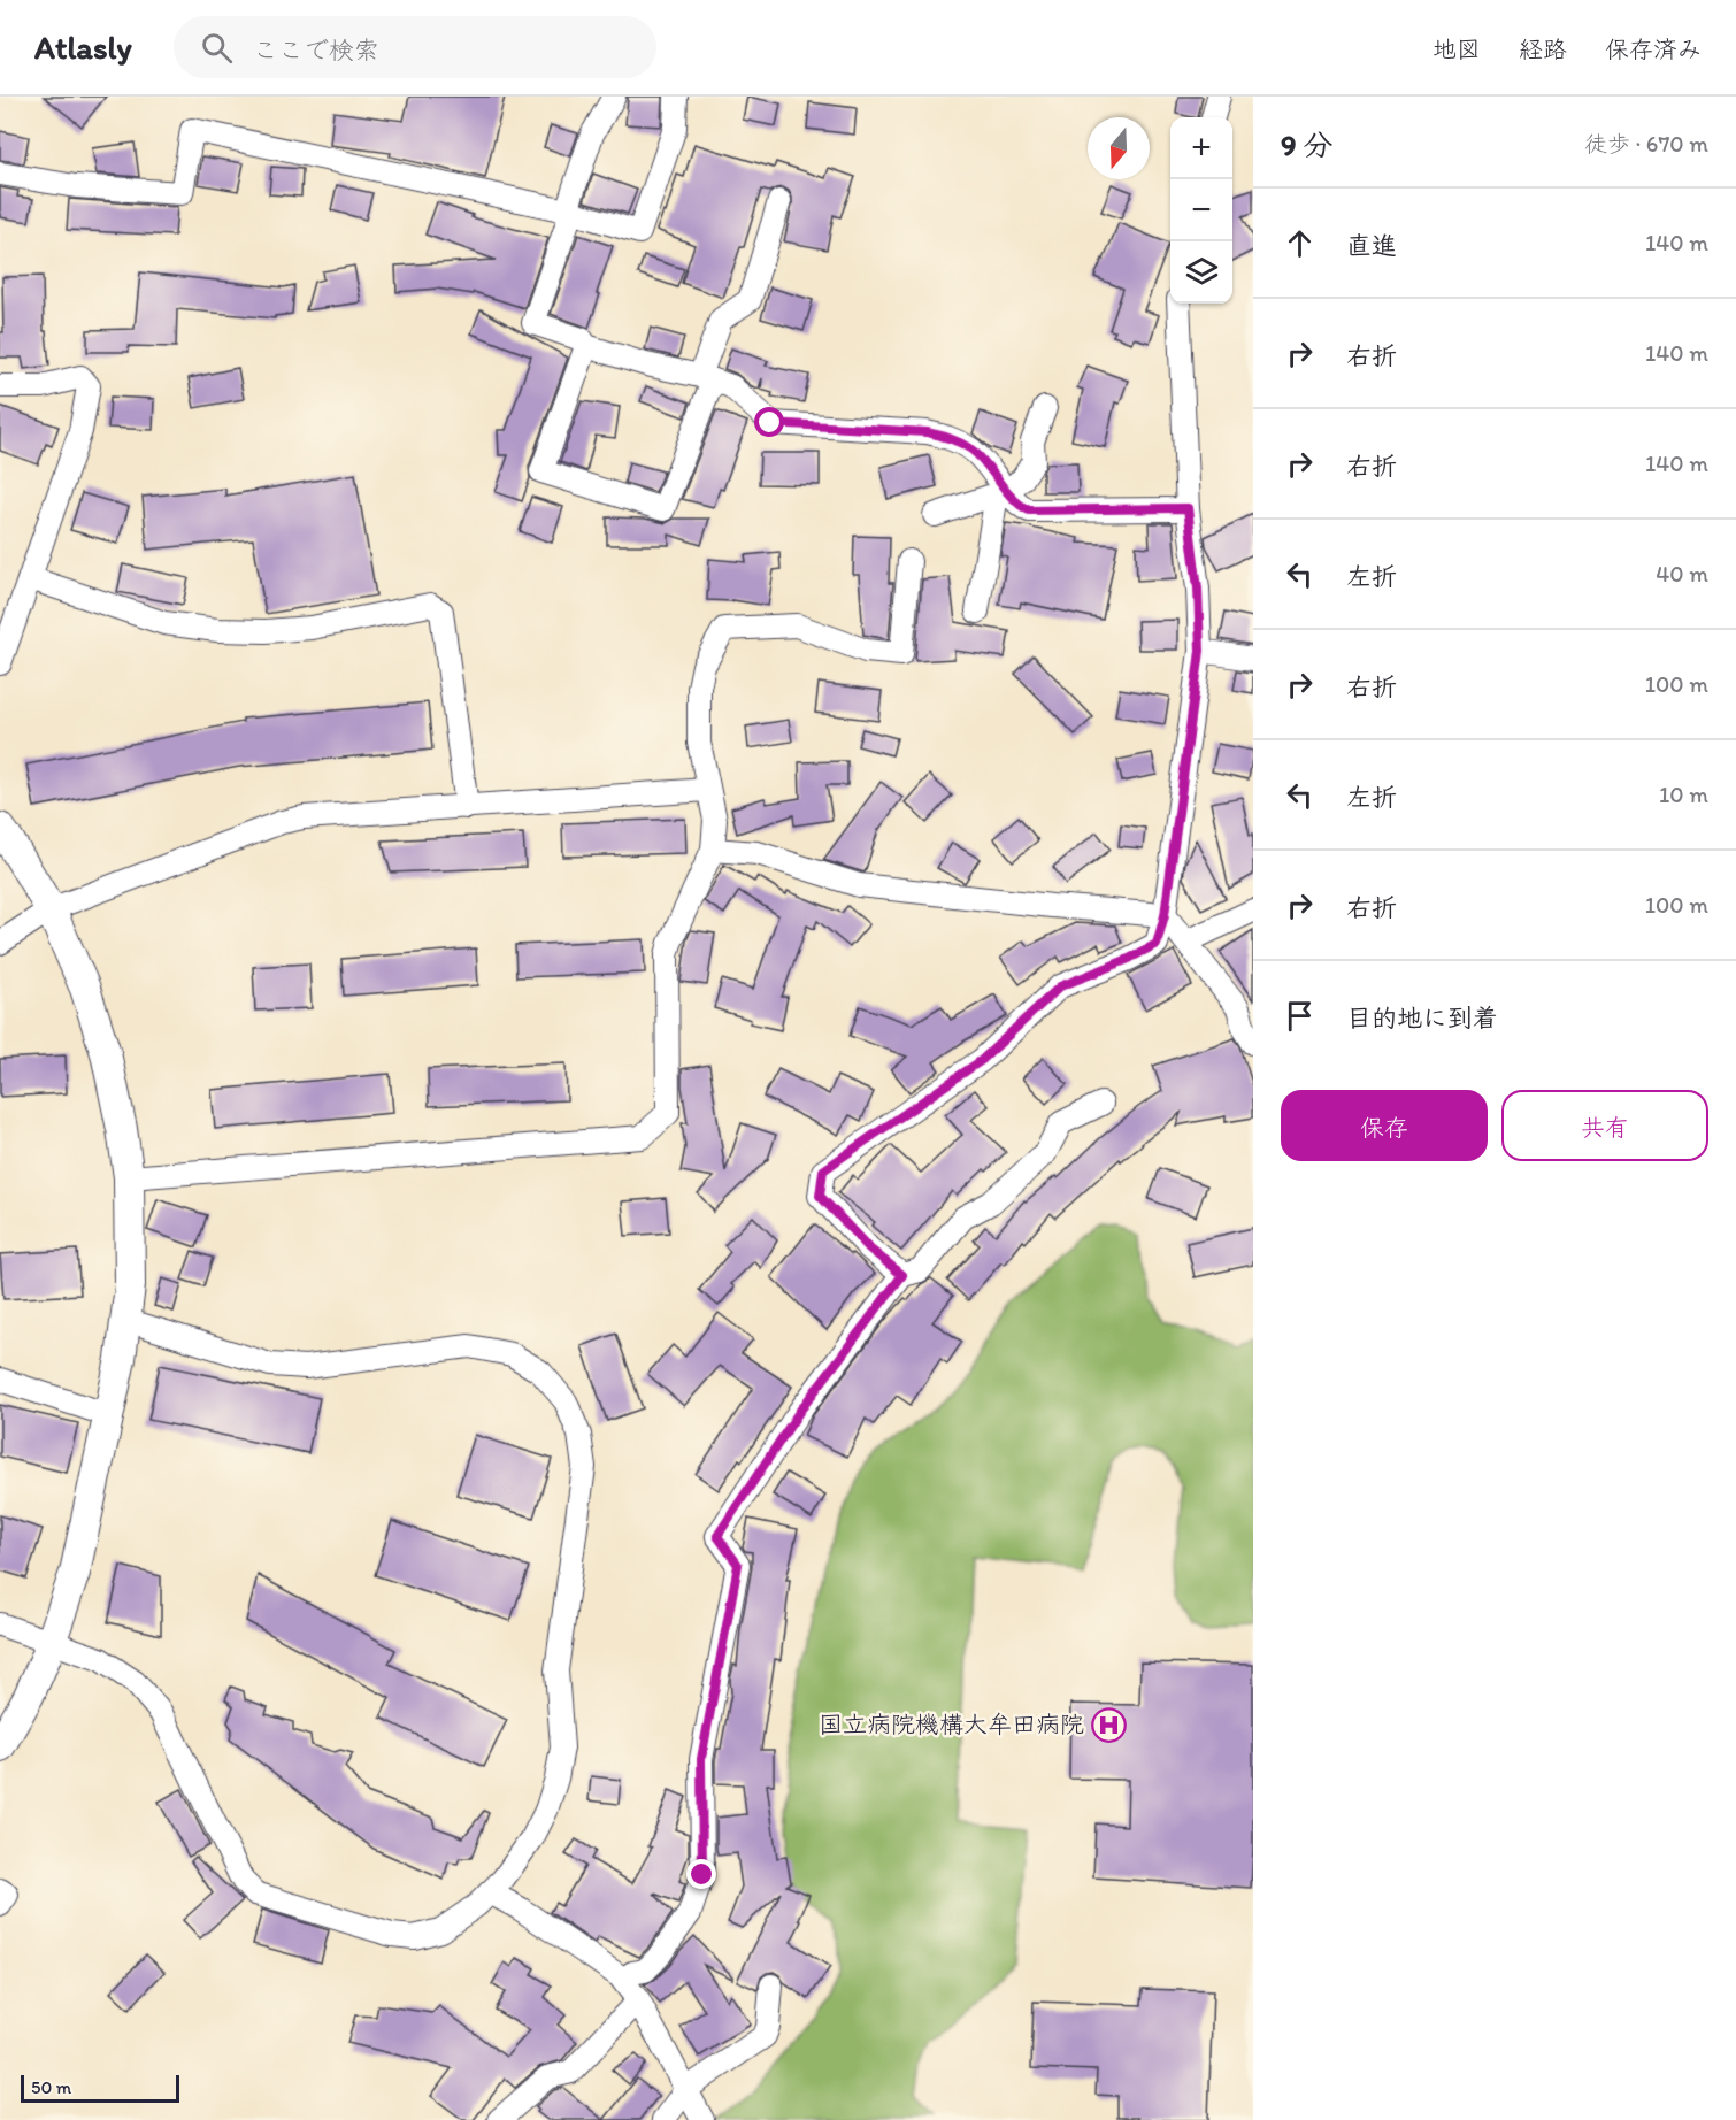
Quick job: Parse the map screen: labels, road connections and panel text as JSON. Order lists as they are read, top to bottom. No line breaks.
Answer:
{"places":{"hospital":["国立病院機構大牟田病院"]},"scale_bar":"50 m","north":"bottom","page":{"header":"Atlasly","search":"ここで検索","nav":["地図","経路","保存済み"],"heading":["9 分","徒歩 · 670 m"],"map_buttons":["+","−"],"list":[["直進","140 m"],["右折","140 m"],["右折","140 m"],["左折","40 m"],["右折","100 m"],["左折","10 m"],["右折","100 m"],"目的地に到着"],"buttons":["保存","共有"],"scale":"50 m"}}
